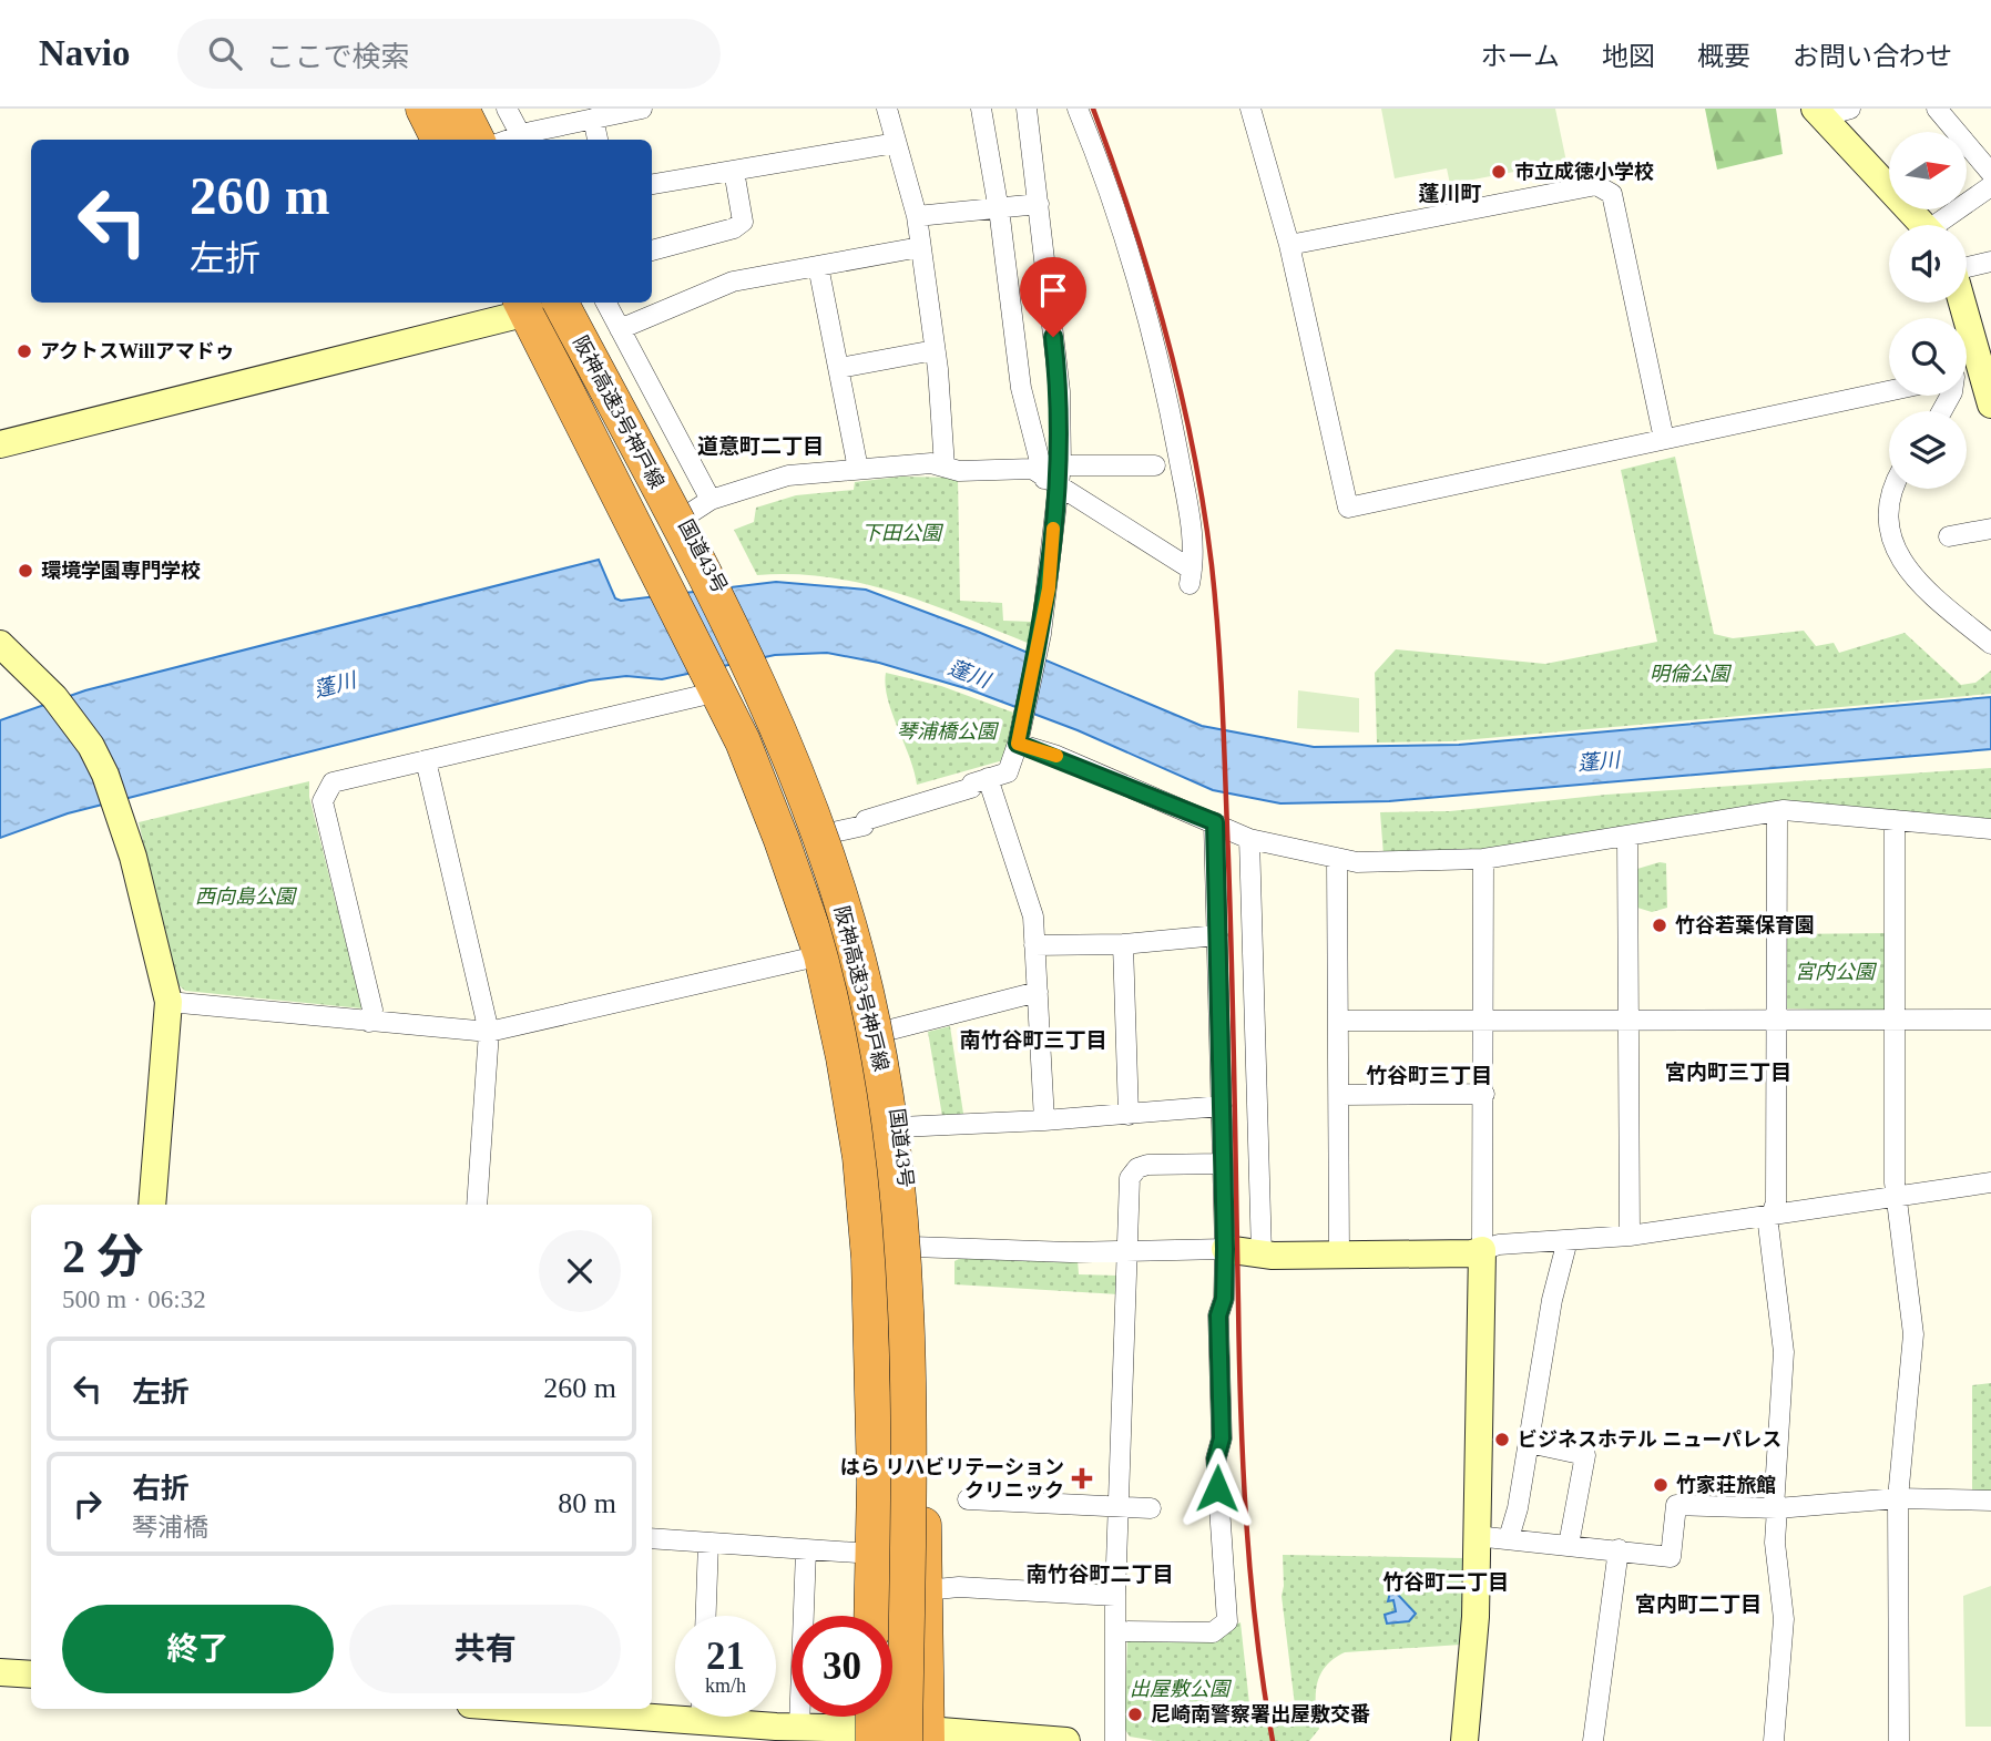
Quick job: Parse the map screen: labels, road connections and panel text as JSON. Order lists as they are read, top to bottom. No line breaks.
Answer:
{"streets":{"highway":["阪神高速3号神戸線","国道43号"]},"crossings":[["阪神高速3号神戸線","国道43号"]],"districts":["蓬川町","道意町二丁目","南竹谷町三丁目","宮内町三丁目","竹谷町三丁目","南竹谷町二丁目","竹谷町二丁目","宮内町二丁目"],"water":["蓬川"],"parks":["下田公園","明倫公園","琴浦橋公園","西向島公園","宮内公園","出屋敷公園"],"places":{"other":["市立成徳小学校","アクトスWillアマドゥ","環境学園専門学校","竹谷若葉保育園","ビジネスホテル ニューパレス","竹家荘旅館","尼崎南警察署出屋敷交番"],"health":["はら リハビリテーション クリニック"]},"north":"right","page":{"header":"Navio","search":"ここで検索","nav":["ホーム","地図","概要","お問い合わせ"],"turn":["260 m","左折"],"heading":["2 分","500 m · 06:32"],"list":[{"name":"左折","value":"260 m"},{"name":"右折","note":"琴浦橋","value":"80 m"}],"buttons":["終了","共有"],"speed":"21 km/h","limit":"30"}}
